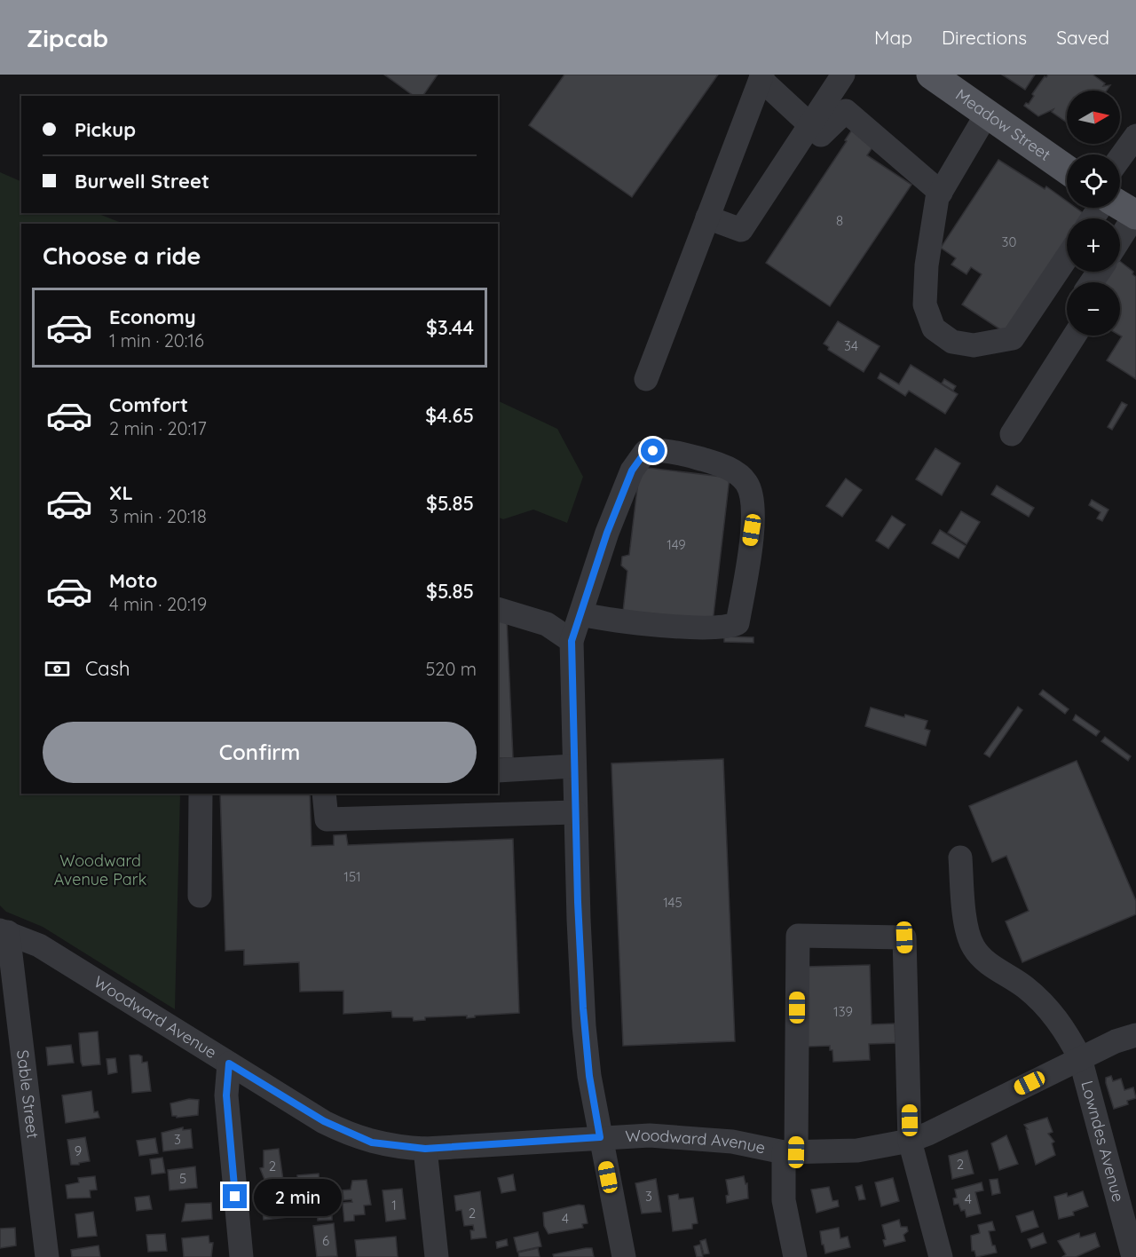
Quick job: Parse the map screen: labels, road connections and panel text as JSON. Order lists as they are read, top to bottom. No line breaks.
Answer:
{"streets":{"main road":["Meadow Street"],"street":["Woodward Avenue","Sable Street","Lowndes Avenue"]},"crossings":[["Woodward Avenue","Sable Street"],["Woodward Avenue","Lowndes Avenue"]],"parks":["Woodward Avenue Park"],"house_numbers":["8","30","34","149","151","145","139","3","9","2","2","5","3","4","1","2","4","6"],"north":"right","page":{"header":"Zipcab","nav":["Map","Directions","Saved"],"map_buttons":["+","−"],"banner":["Pickup","Burwell Street"],"heading":"Choose a ride","list":[{"name":"Economy","note":"1 min · 20:16","value":"$3.44"},{"name":"Comfort","note":"2 min · 20:17","value":"$4.65"},{"name":"XL","note":"3 min · 20:18","value":"$5.85"},{"name":"Moto","note":"4 min · 20:19","value":"$5.85"}],"pay":["Cash","520 m"],"buttons":"Confirm","bubble":"2 min"}}
